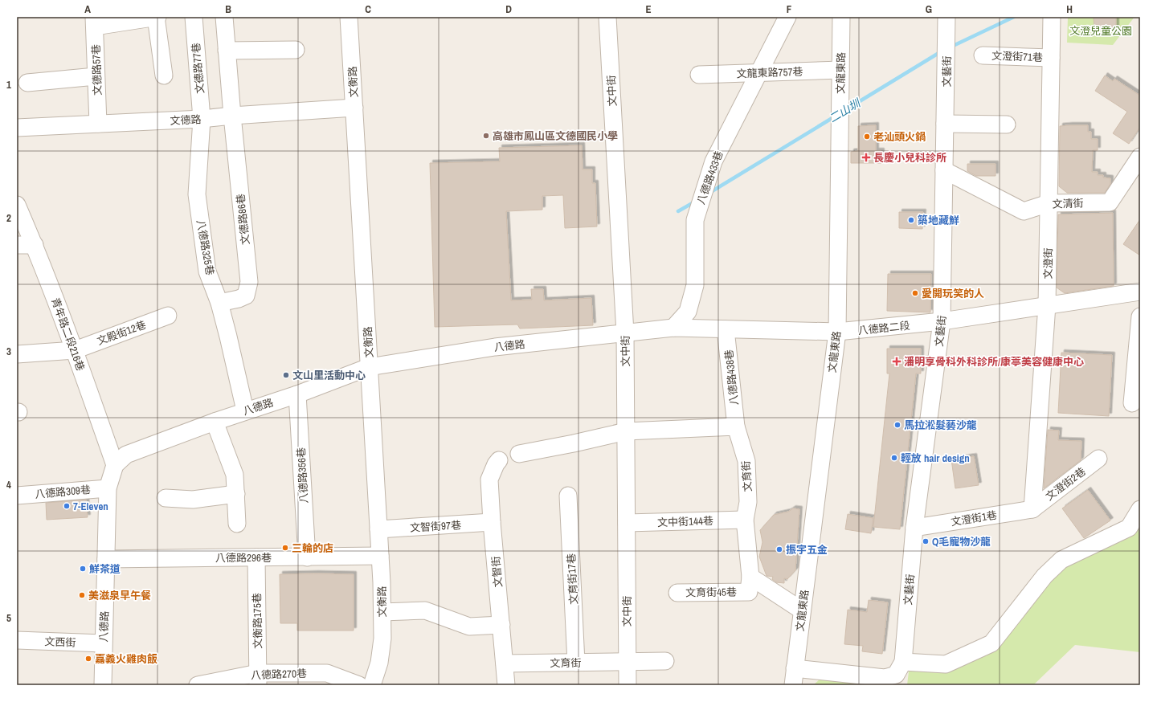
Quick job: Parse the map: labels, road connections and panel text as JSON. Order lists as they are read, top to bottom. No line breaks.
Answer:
{"streets":{"street":["文澄街71巷","文德路77巷","文德路57巷","文藝街","文龍東路757巷","文龍東路","文衡路","文中街","文德路","八德路433巷","文清街","文德路86巷","八德路325巷","文澄街","八德路二段","文殿街12巷","青年路二段216巷","八德路","八德路438巷","八德路356巷","文育街","文澄街2巷","八德路309巷","文澄街1巷","文中街144巷","文智街97巷","八德路296巷","文智街","文育街17巷","文育街45巷","文衡路175巷","文西街","八德路270巷"]},"crossings":[["文澄街71巷","文澄街"],["文德路77巷","文德路"],["文德路77巷","八德路325巷"],["文德路57巷","文德路"],["文藝街","文龍東路"],["文藝街","文清街"],["文藝街","八德路二段"],["文藝街","文澄街1巷"],["文龍東路757巷","文龍東路"],["文龍東路757巷","八德路433巷"],["文龍東路","八德路二段"],["文衡路","文德路"],["文衡路","八德路"],["文衡路","文智街97巷"],["文衡路","八德路296巷"],["文中街","八德路二段"],["文中街","八德路"],["文中街","文育街"],["文中街","文中街144巷"],["文德路","文德路86巷"],["文德路","八德路325巷"],["八德路433巷","八德路二段"],["文清街","文澄街"],["文德路86巷","八德路325巷"],["八德路325巷","八德路"],["文澄街","八德路二段"],["文澄街","文澄街2巷"],["文澄街","文澄街1巷"],["八德路二段","八德路"],["八德路二段","八德路438巷"],["文殿街12巷","青年路二段216巷"],["青年路二段216巷","八德路"],["八德路","八德路356巷"],["八德路","八德路309巷"],["八德路","八德路296巷"],["八德路","文西街"],["八德路438巷","文育街"],["八德路356巷","八德路296巷"],["文育街","文中街144巷"],["文育街","文智街"],["文育街","文育街17巷"],["文育街","文育街45巷"],["文澄街2巷","文澄街1巷"],["文智街97巷","文智街"],["八德路296巷","文衡路175巷"],["文衡路175巷","八德路270巷"]],"water":["二山圳"],"parks":["文澄兒童公園"],"places":{"other":["高雄市鳳山區文德國民小學","老汕頭火鍋","築地藏鮮","愛開玩笑的人","文山里活動中心","馬拉淞髮藝沙龍","輕放 hair design","7-Eleven","Q毛寵物沙龍","三輪的店","振宇五金","鮮茶道","美滋泉早午餐","嘉義火雞肉飯"],"health":["長慶小兒科診所","潘明享骨科外科診所/康葶美容健康中心"]},"grid":{"columns":["A","B","C","D","E","F","G","H"],"rows":["1","2","3","4","5"]}}
